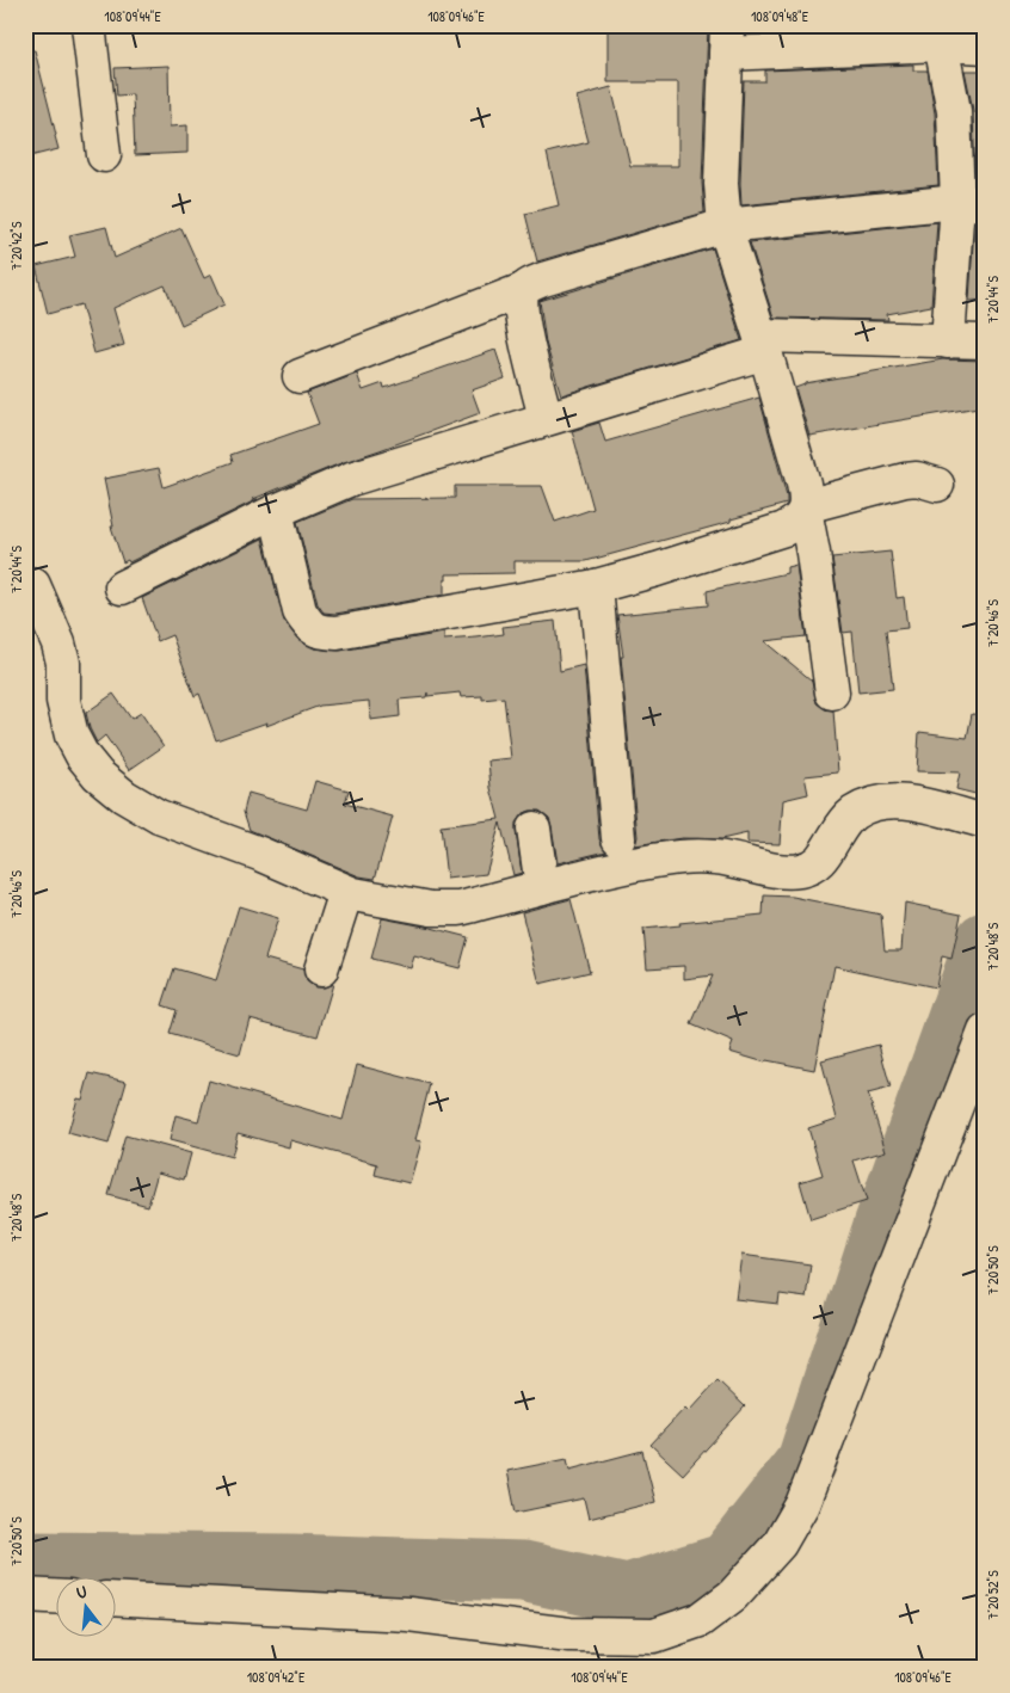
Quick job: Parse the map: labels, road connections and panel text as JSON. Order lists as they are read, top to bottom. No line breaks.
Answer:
{"north":"top","coordinates":["108°09'44\"E","108°09'46\"E","108°09'48\"E","7°20'42\"S","7°20'44\"S","7°20'46\"S","7°20'48\"S","7°20'50\"S","7°20'52\"S","108°09'42\"E"]}
